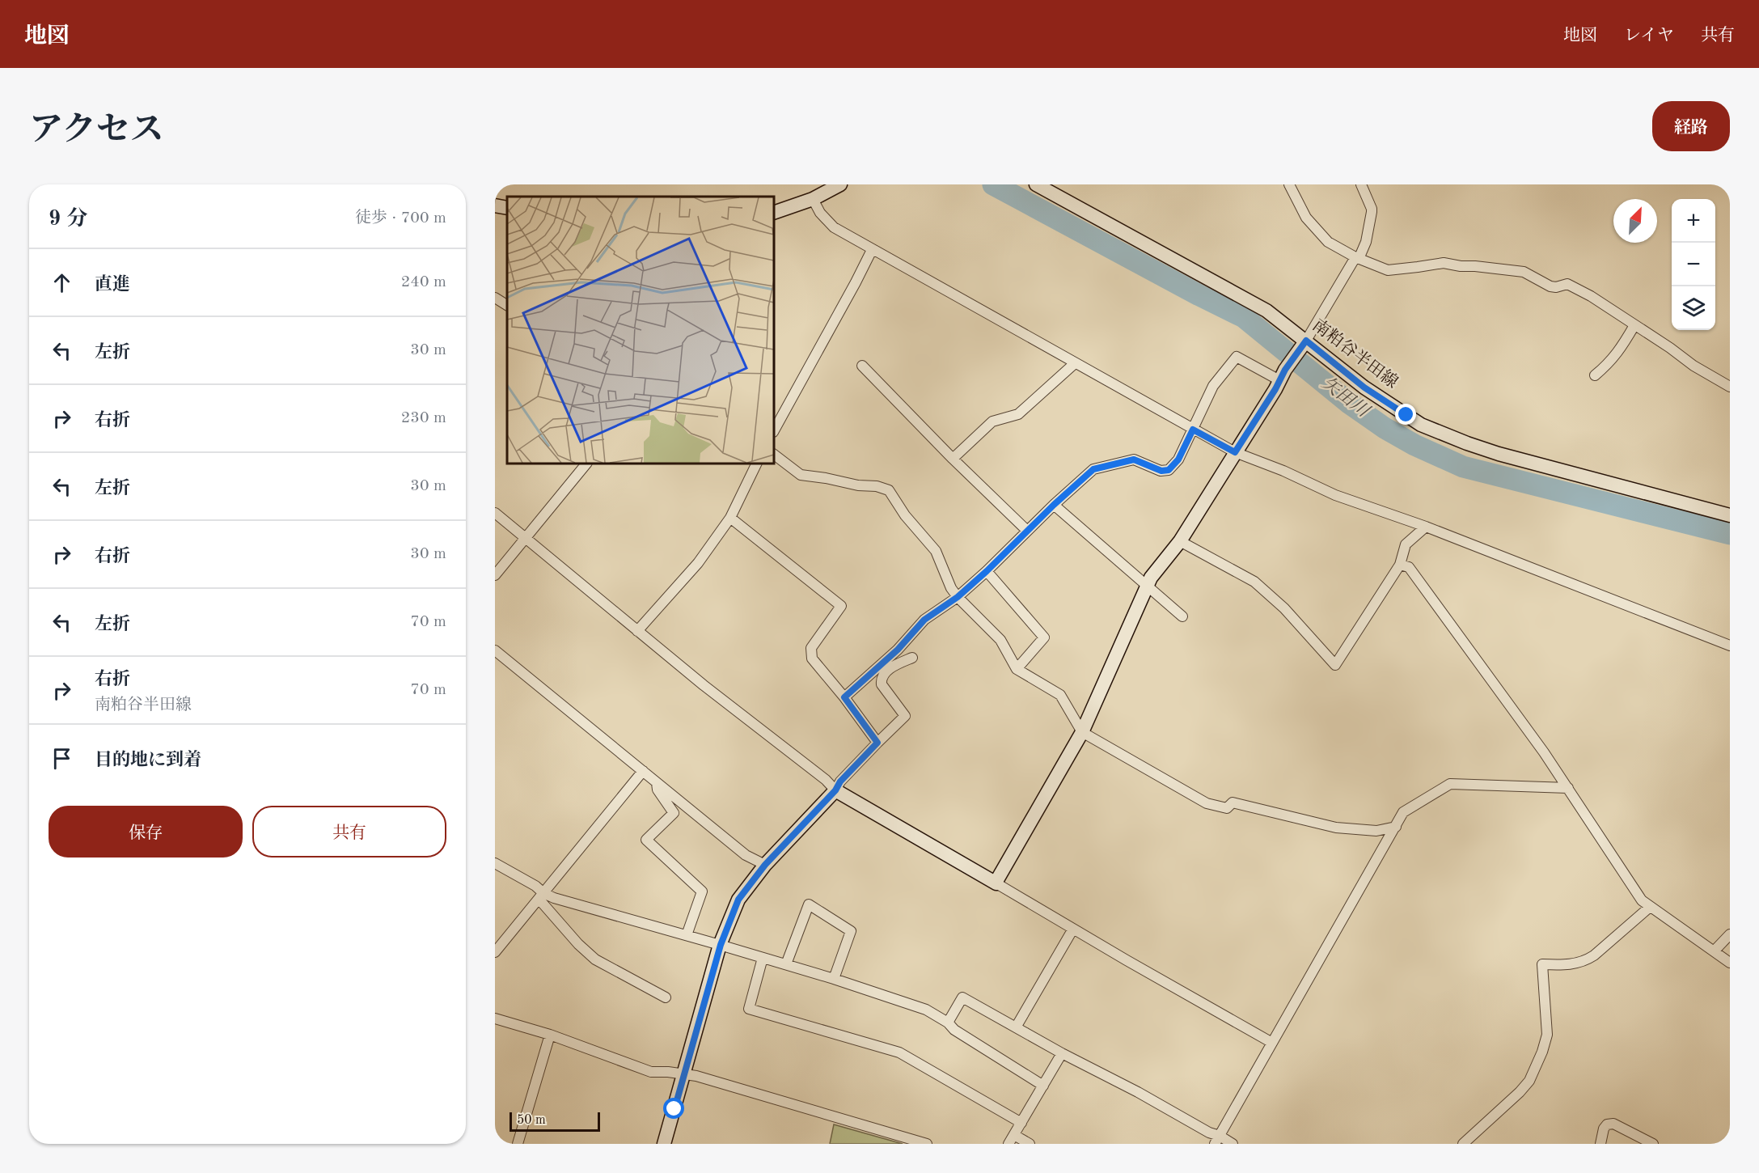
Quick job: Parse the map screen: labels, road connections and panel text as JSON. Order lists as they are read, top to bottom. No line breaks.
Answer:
{"streets":{"street":["南粕谷半田線"]},"water":["矢田川"],"scale_bar":"50 m","north":"top right","page":{"header":"地図","nav":["地図","レイヤ","共有"],"title":"アクセス","buttons":["経路",["保存","共有"]],"heading":["9 分","徒歩 · 700 m"],"map_buttons":["+","−"],"list":[["直進","240 m"],["左折","30 m"],["右折","230 m"],["左折","30 m"],["右折","30 m"],["左折","70 m"],["右折","南粕谷半田線","70 m"],"目的地に到着"],"scale":"50 m"}}
